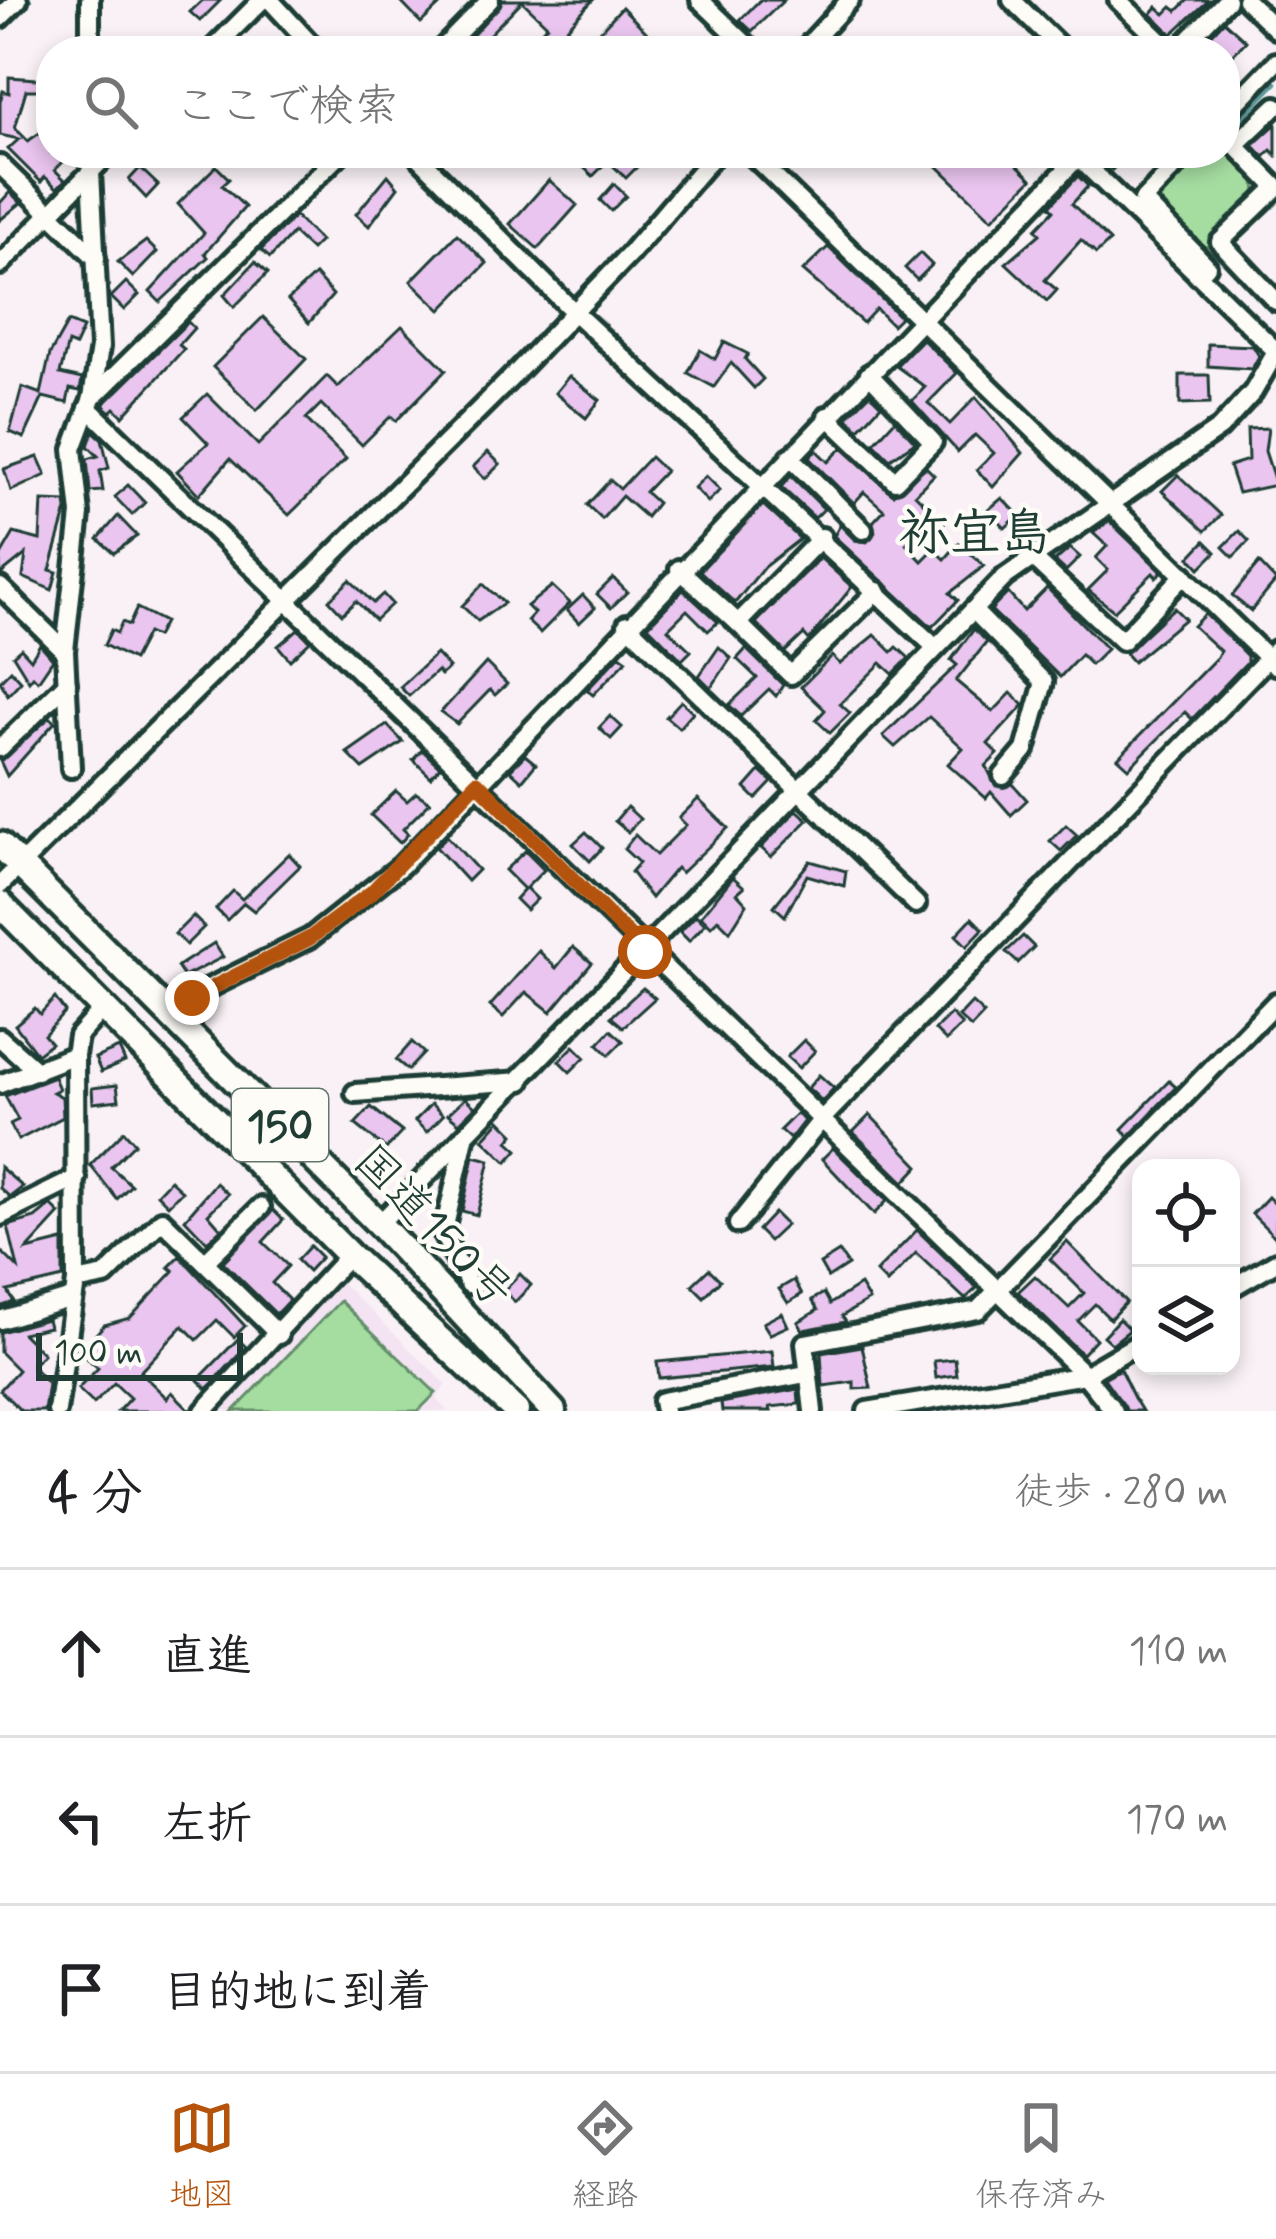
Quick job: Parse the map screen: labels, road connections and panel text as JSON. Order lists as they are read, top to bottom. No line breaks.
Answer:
{"streets":{"highway":["150","国道150号"]},"districts":["祢宜島"],"scale_bar":"100 m","page":{"search":"ここで検索","scale":"100 m","heading":["4 分","徒歩 · 280 m"],"list":[["直進","110 m"],["左折","170 m"],"目的地に到着"],"nav":["地図","経路","保存済み"]}}
